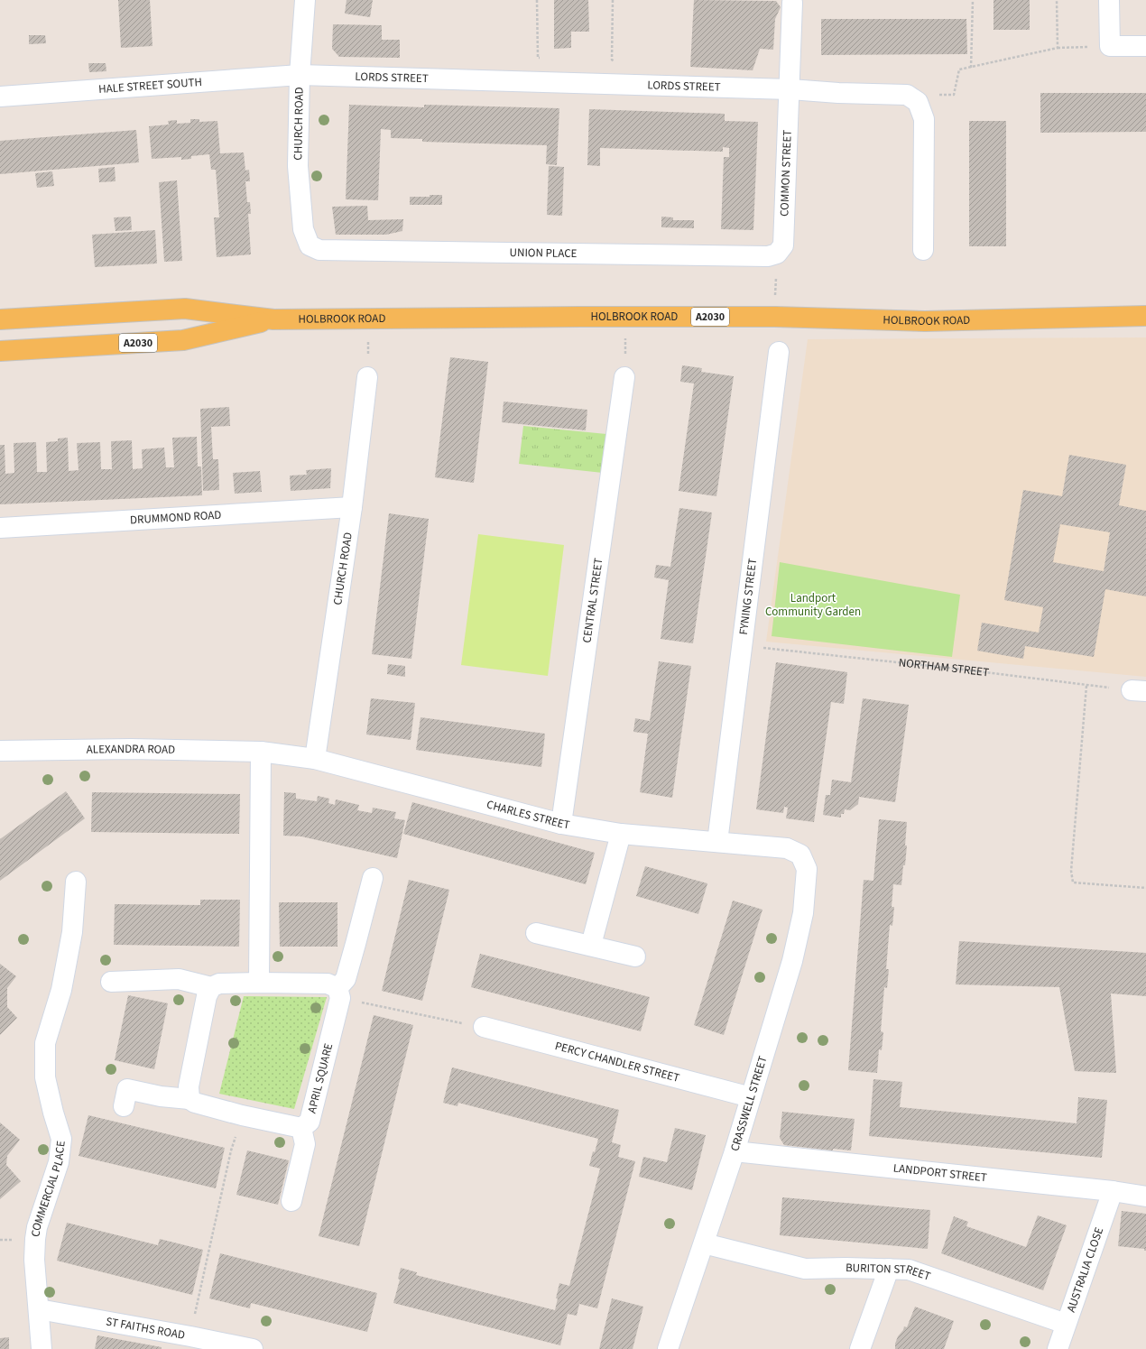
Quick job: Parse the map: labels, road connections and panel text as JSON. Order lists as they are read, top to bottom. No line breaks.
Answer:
{"streets":{"main road":["HOLBROOK ROAD","A2030"],"street":["LORDS STREET","HALE STREET SOUTH","CHURCH ROAD","COMMON STREET","UNION PLACE","DRUMMOND ROAD","FYNING STREET","CENTRAL STREET","ALEXANDRA ROAD","CHARLES STREET","PERCY CHANDLER STREET","APRIL SQUARE","CRASSWELL STREET","LANDPORT STREET","COMMERCIAL PLACE","AUSTRALIA CLOSE","BURITON STREET","ST FAITHS ROAD"],"path":["NORTHAM STREET"]},"crossings":[["LORDS STREET","HALE STREET SOUTH"],["LORDS STREET","CHURCH ROAD"],["LORDS STREET","COMMON STREET"],["HALE STREET SOUTH","CHURCH ROAD"],["CHURCH ROAD","UNION PLACE"],["CHURCH ROAD","DRUMMOND ROAD"],["CHURCH ROAD","CHARLES STREET"],["COMMON STREET","UNION PLACE"],["FYNING STREET","NORTHAM STREET"],["FYNING STREET","CHARLES STREET"],["CENTRAL STREET","CHARLES STREET"],["ALEXANDRA ROAD","CHARLES STREET"],["CHARLES STREET","CRASSWELL STREET"],["PERCY CHANDLER STREET","CRASSWELL STREET"],["CRASSWELL STREET","LANDPORT STREET"],["CRASSWELL STREET","BURITON STREET"],["LANDPORT STREET","AUSTRALIA CLOSE"],["COMMERCIAL PLACE","ST FAITHS ROAD"],["AUSTRALIA CLOSE","BURITON STREET"]],"parks":["Landport Community Garden"]}
